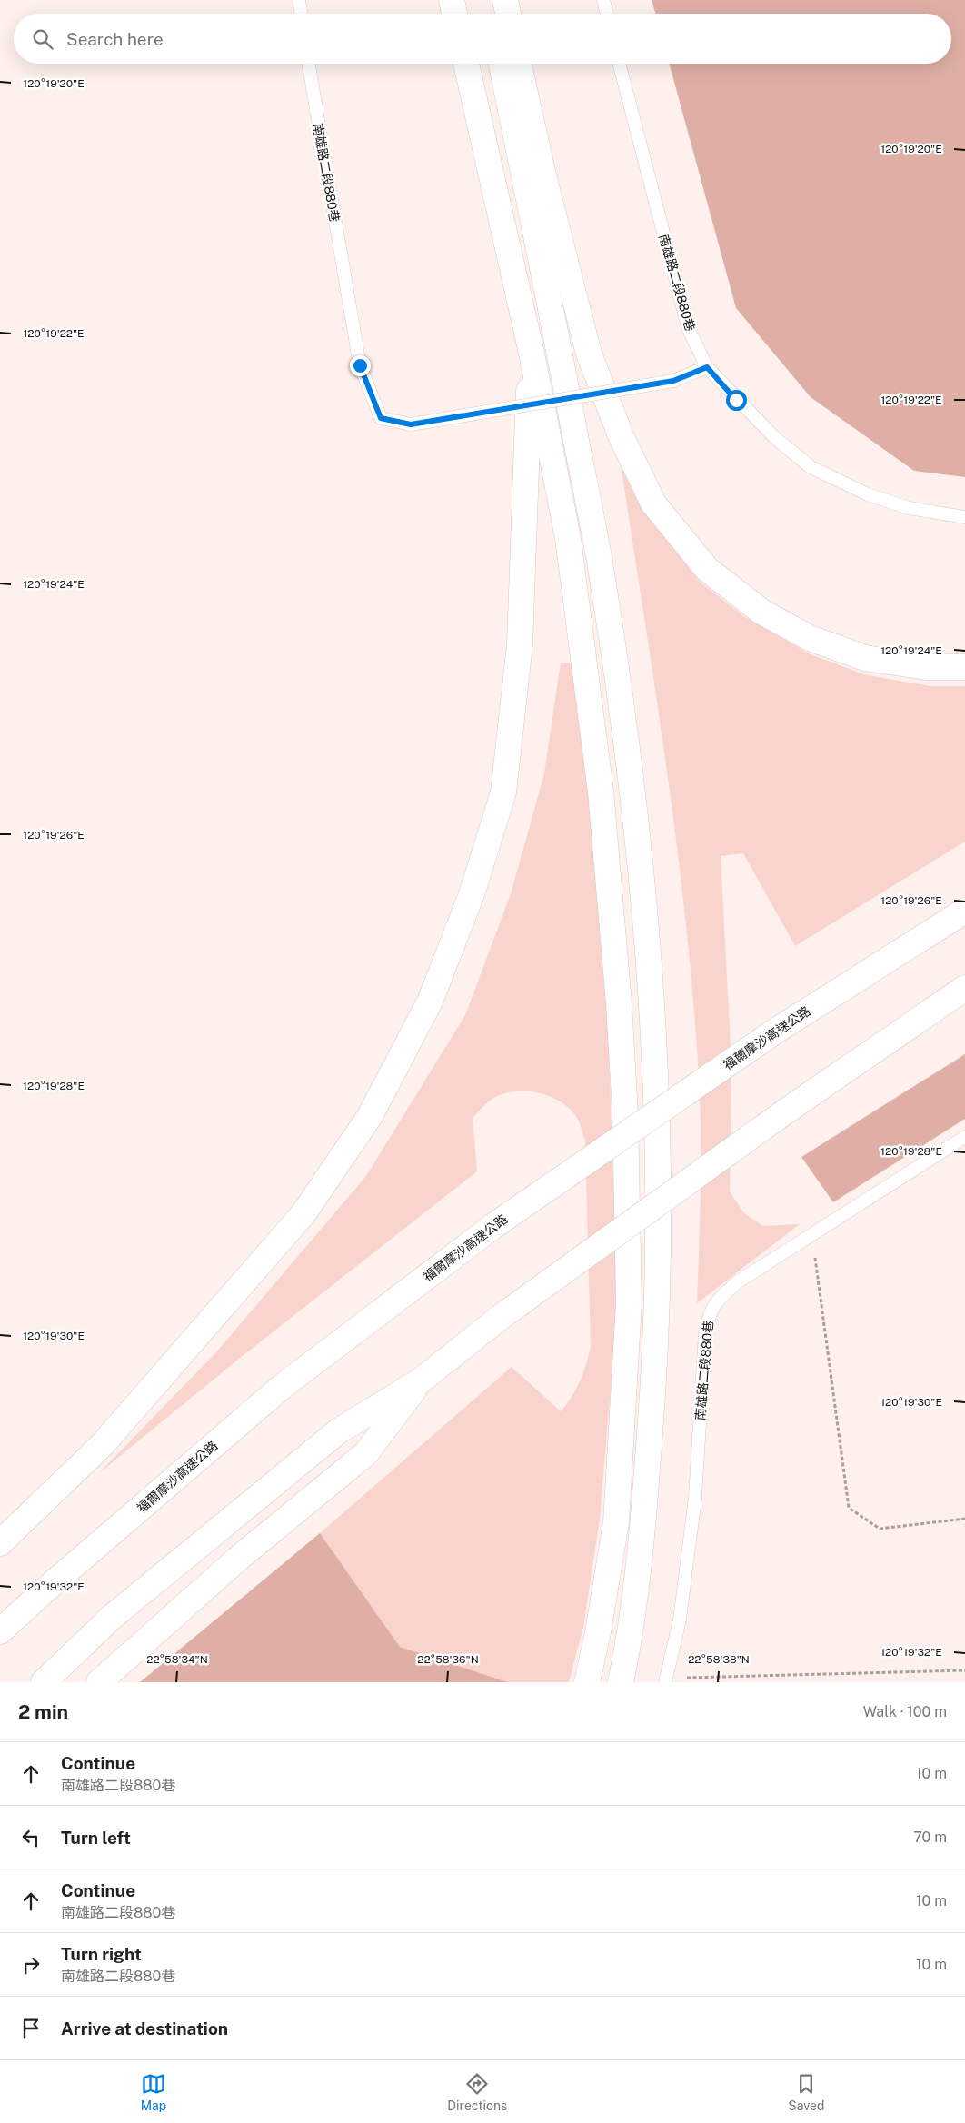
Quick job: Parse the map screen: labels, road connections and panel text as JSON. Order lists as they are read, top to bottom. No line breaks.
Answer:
{"streets":{"highway":["福爾摩沙高速公路"],"lane":["南雄路二段880巷"]},"page":{"search":"Search here","heading":["2 min","Walk · 100 m"],"list":[["Continue","南雄路二段880巷","10 m"],["Turn left","70 m"],["Continue","南雄路二段880巷","10 m"],["Turn right","南雄路二段880巷","10 m"],"Arrive at destination"],"nav":["Map","Directions","Saved"]},"coordinates":["120°19'20\"E","120°19'22\"E","120°19'24\"E","120°19'26\"E","120°19'28\"E","120°19'30\"E","120°19'32\"E","22°58'34\"N","22°58'36\"N","22°58'38\"N"]}
